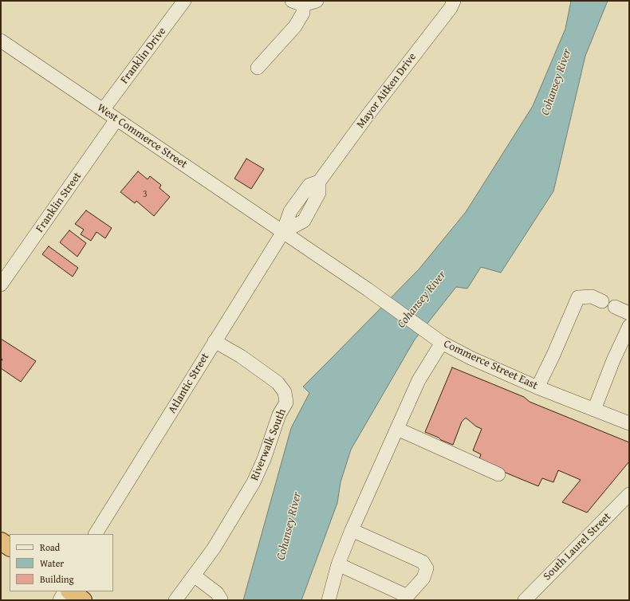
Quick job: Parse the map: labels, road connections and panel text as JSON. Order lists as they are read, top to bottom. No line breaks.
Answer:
{"streets":{"street":["Franklin Drive","Mayor Aitken Drive","West Commerce Street","Franklin Street","Commerce Street East","Atlantic Street","Riverwalk South","South Laurel Street"]},"crossings":[["Franklin Drive","West Commerce Street"],["Mayor Aitken Drive","West Commerce Street"],["Mayor Aitken Drive","Commerce Street East"],["Mayor Aitken Drive","Atlantic Street"],["West Commerce Street","Franklin Street"],["West Commerce Street","Commerce Street East"],["West Commerce Street","Atlantic Street"],["Commerce Street East","Atlantic Street"],["Atlantic Street","Riverwalk South"]],"water":["Cohansey River"],"house_numbers":["3"],"legend":["Road","Water","Building"]}
